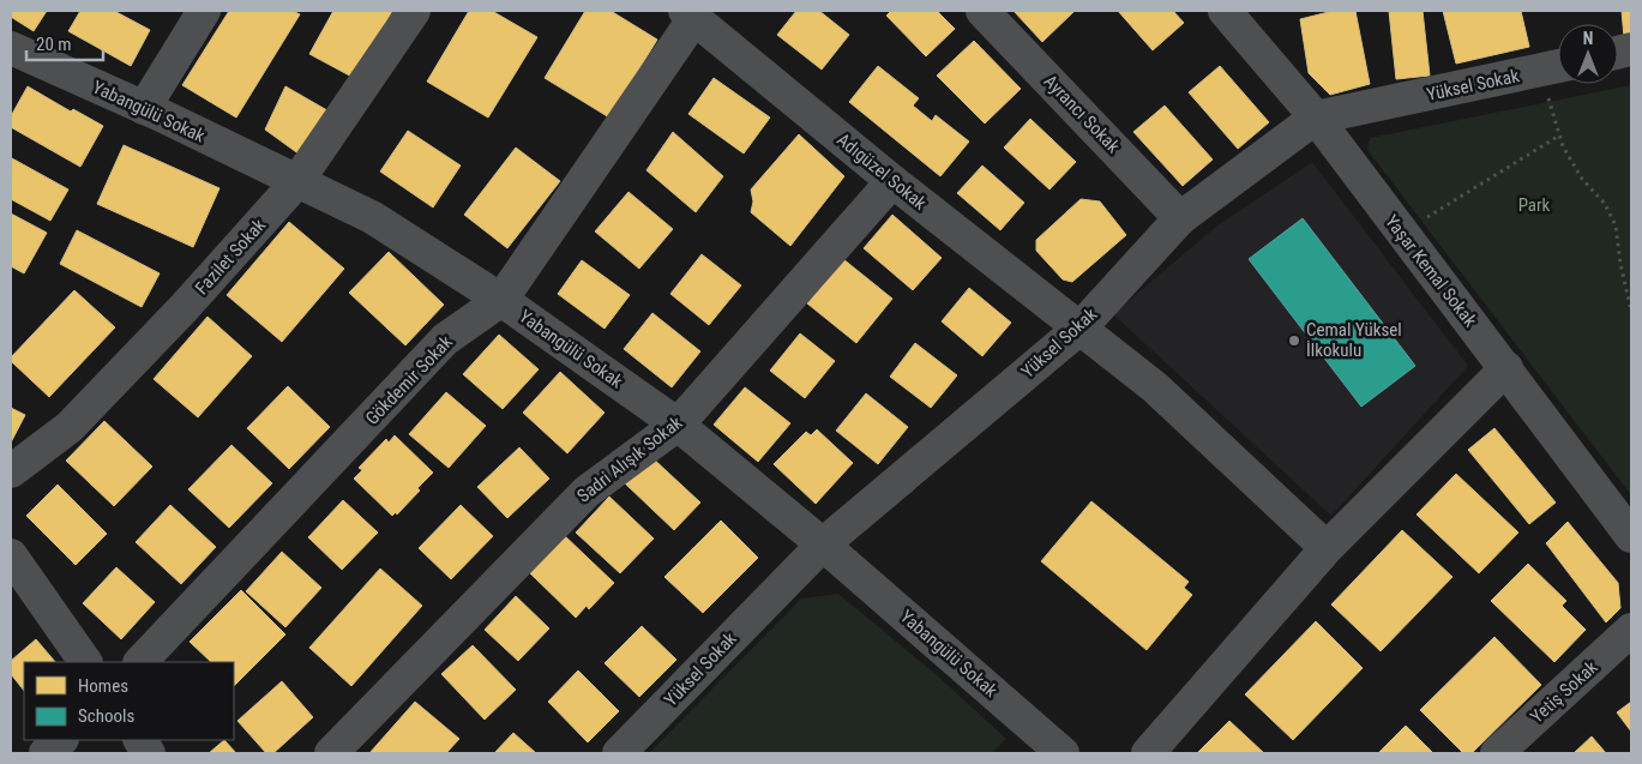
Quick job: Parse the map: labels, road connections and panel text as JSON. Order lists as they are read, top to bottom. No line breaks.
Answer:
{"streets":{"street":["Yüksel Sokak","Yabangülü Sokak","Ayrancı Sokak","Adıgüzel Sokak","Fazilet Sokak","Yaşar Kemal Sokak","Gökdemir Sokak","Sadri Alışık Sokak","Yetiş Sokak"]},"crossings":[["Yüksel Sokak","Yabangülü Sokak"],["Yüksel Sokak","Ayrancı Sokak"],["Yüksel Sokak","Adıgüzel Sokak"],["Yüksel Sokak","Yaşar Kemal Sokak"],["Yabangülü Sokak","Fazilet Sokak"],["Yabangülü Sokak","Gökdemir Sokak"],["Yabangülü Sokak","Sadri Alışık Sokak"],["Adıgüzel Sokak","Gökdemir Sokak"],["Adıgüzel Sokak","Sadri Alışık Sokak"]],"parks":["Park"],"places":["Cemal Yüksel İlkokulu"],"legend":["Homes","Schools"],"scale_bar":"20 m","north":"top"}
